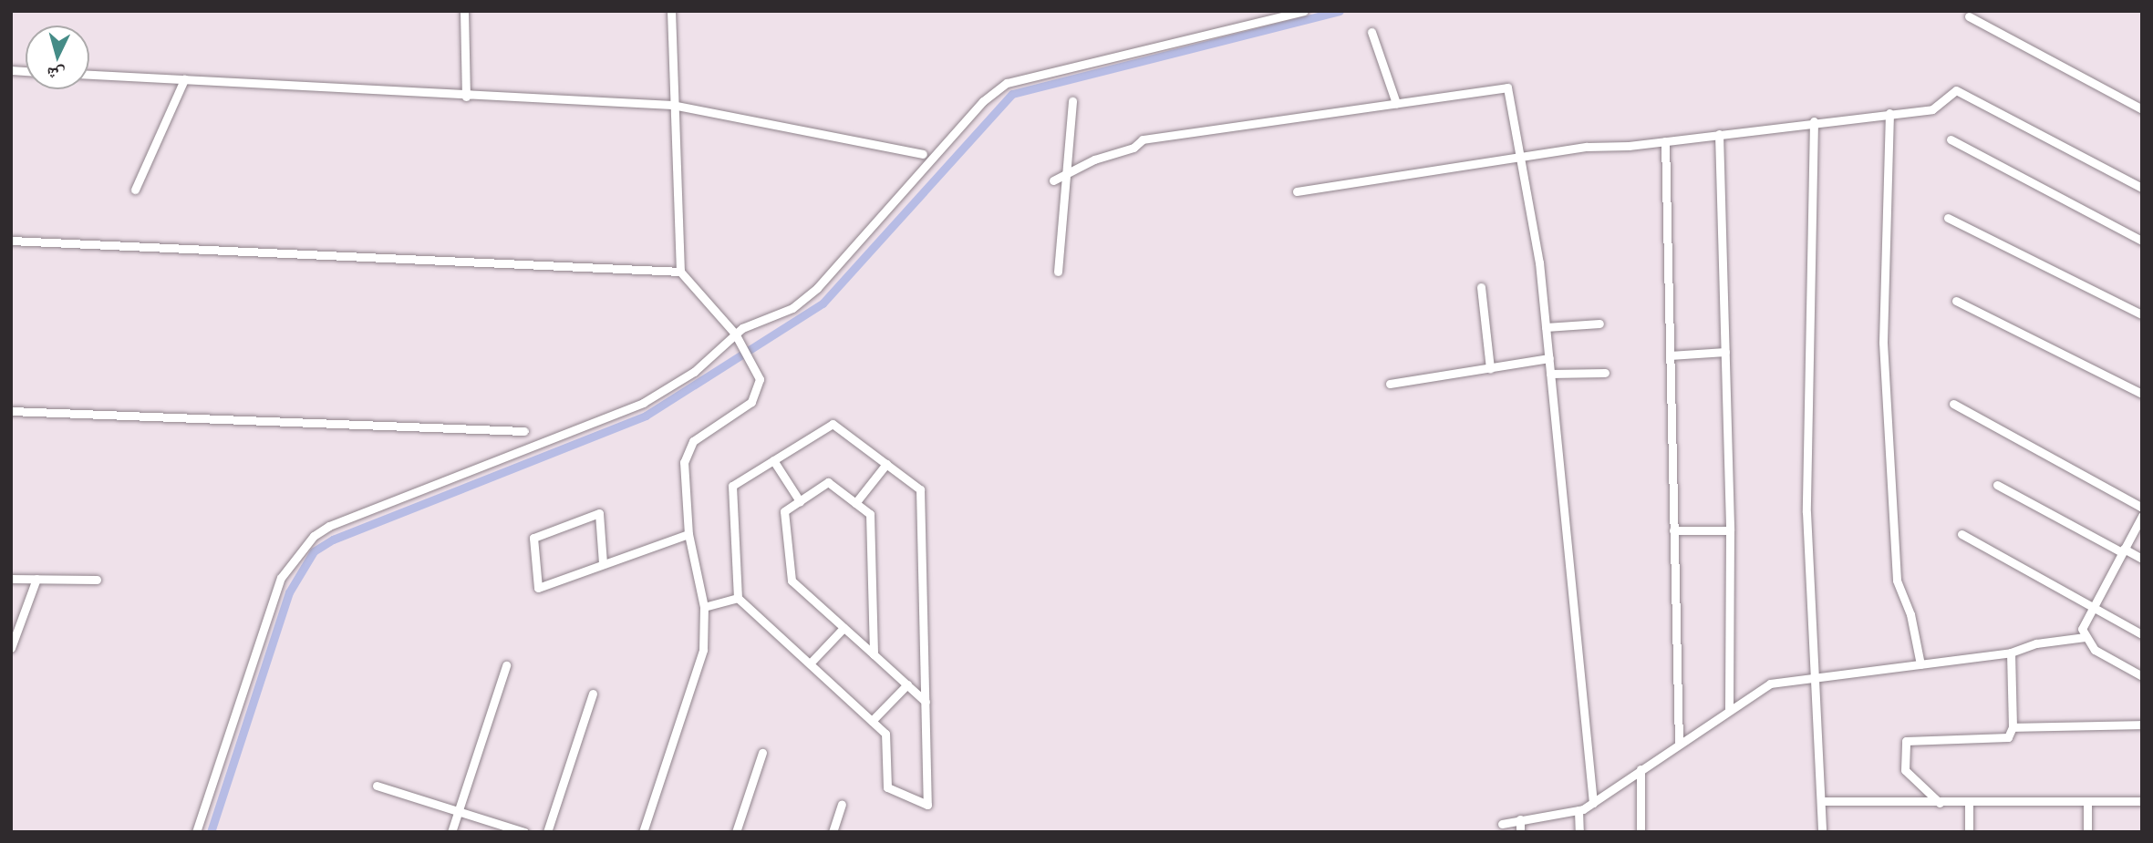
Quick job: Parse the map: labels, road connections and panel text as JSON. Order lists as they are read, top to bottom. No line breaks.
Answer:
{"north":"bottom"}
